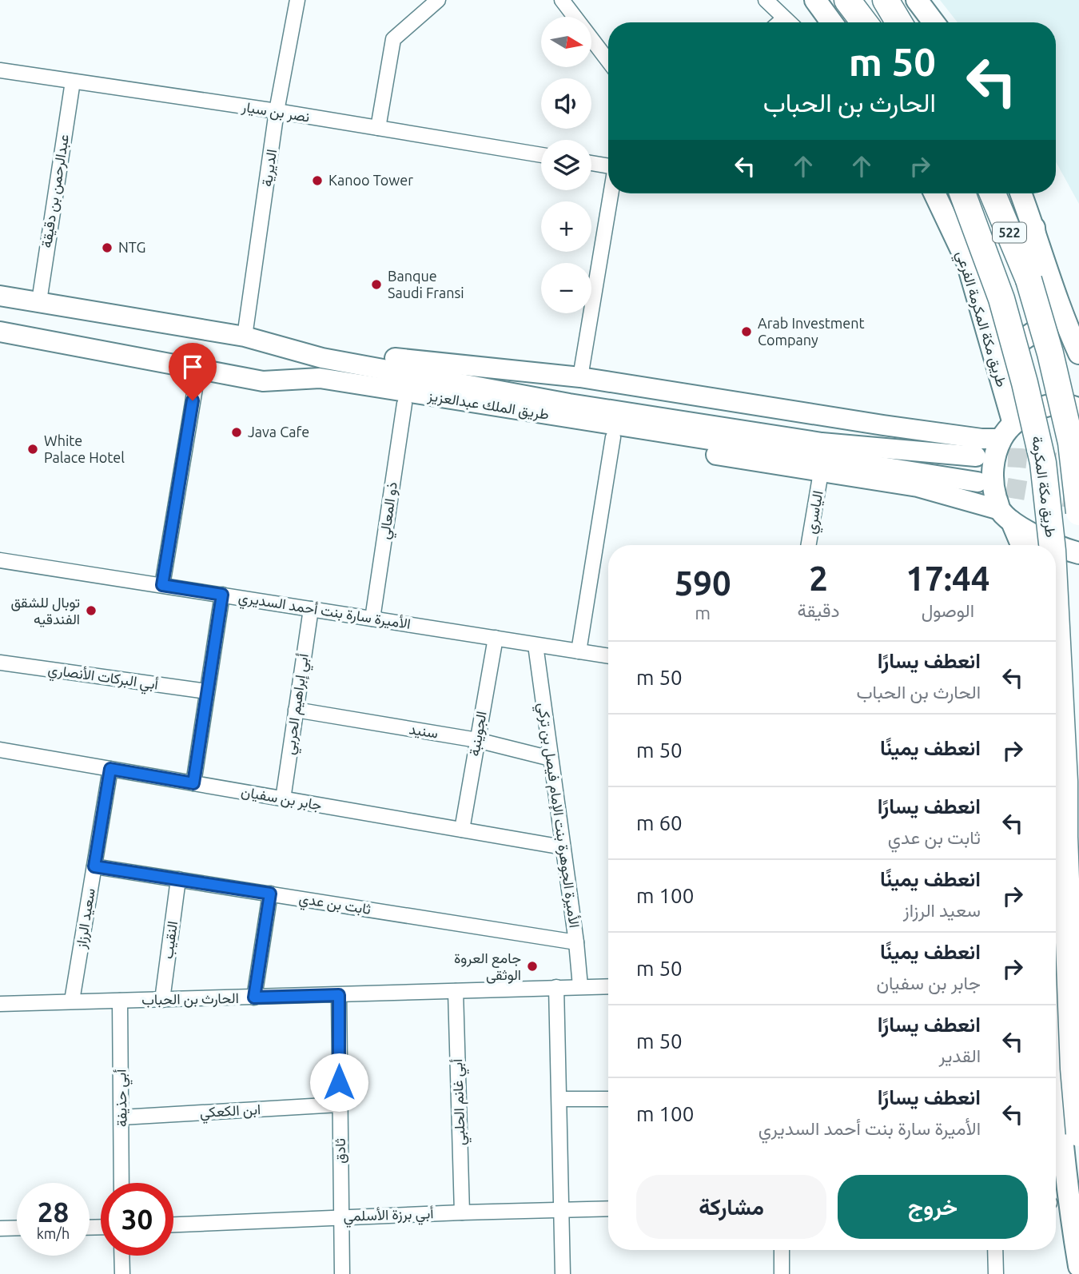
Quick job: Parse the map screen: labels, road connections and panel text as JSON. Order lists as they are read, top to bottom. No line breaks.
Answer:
{"streets":{"highway":["522","طريق مكة المكرمة"],"main road":["طريق مكة المكرمة الفرعي","طريق الملك عبدالعزيز"],"street":["نصر بن سيار","الديرية","عبدالرحمن بن دقيقة","ذو المعالي","الياسري","الأميرة سارة بنت أحمد السديري","أبي البركات الأنصاري","أبي إبراهيم الحربي","سنيد","الجوينبة","جابر بن سفيان","الأميرة الجوهرة بنت الإمام فيصل بن تركي","ثابت بن عدي","سعيد الرزاز","النقيب","الحارث بن الحباب","أبي حذيفة","أبي غانم الحلبي","ابن الكعكي","ثادق","أبي برزة الأسلمي"]},"crossings":[["نصر بن سيار","الديرية"],["نصر بن سيار","عبدالرحمن بن دقيقة"],["الديرية","طريق الملك عبدالعزيز"],["عبدالرحمن بن دقيقة","طريق الملك عبدالعزيز"],["ذو المعالي","الأميرة سارة بنت أحمد السديري"],["الأميرة سارة بنت أحمد السديري","أبي إبراهيم الحربي"],["الأميرة سارة بنت أحمد السديري","الجوينبة"],["الأميرة سارة بنت أحمد السديري","الأميرة الجوهرة بنت الإمام فيصل بن تركي"],["أبي إبراهيم الحربي","سنيد"],["أبي إبراهيم الحربي","جابر بن سفيان"],["سنيد","الجوينبة"],["سنيد","الأميرة الجوهرة بنت الإمام فيصل بن تركي"],["الجوينبة","جابر بن سفيان"],["جابر بن سفيان","الأميرة الجوهرة بنت الإمام فيصل بن تركي"],["جابر بن سفيان","سعيد الرزاز"],["الأميرة الجوهرة بنت الإمام فيصل بن تركي","ثابت بن عدي"],["الأميرة الجوهرة بنت الإمام فيصل بن تركي","الحارث بن الحباب"],["ثابت بن عدي","سعيد الرزاز"],["ثابت بن عدي","النقيب"],["سعيد الرزاز","الحارث بن الحباب"],["النقيب","الحارث بن الحباب"],["الحارث بن الحباب","أبي حذيفة"],["الحارث بن الحباب","أبي غانم الحلبي"],["الحارث بن الحباب","ثادق"],["أبي حذيفة","ابن الكعكي"],["أبي غانم الحلبي","أبي برزة الأسلمي"],["ابن الكعكي","ثادق"],["ثادق","أبي برزة الأسلمي"]],"places":["Kanoo Tower","NTG","Banque Saudi Fransi","Arab Investment Company","Java Cafe","White Palace Hotel","توبال للشقق الفندقيه","جامع العروة الوثقى"],"north":"right","page":{"map_buttons":["+","−"],"turn":["50 m","الحارث بن الحباب"],"eta":["17:44","الوصول","2","دقيقة","590","m"],"list":[{"name":"انعطف يسارًا","note":"الحارث بن الحباب","value":"50 m"},{"name":"انعطف يمينًا","value":"50 m"},{"name":"انعطف يسارًا","note":"ثابت بن عدي","value":"60 m"},{"name":"انعطف يمينًا","note":"سعيد الرزاز","value":"100 m"},{"name":"انعطف يمينًا","note":"جابر بن سفيان","value":"50 m"},{"name":"انعطف يسارًا","note":"القدير","value":"50 m"},{"name":"انعطف يسارًا","note":"الأميرة سارة بنت أحمد السديري","value":"100 m"}],"buttons":["خروج","مشاركة"],"speed":"28 km/h","limit":"30"}}
